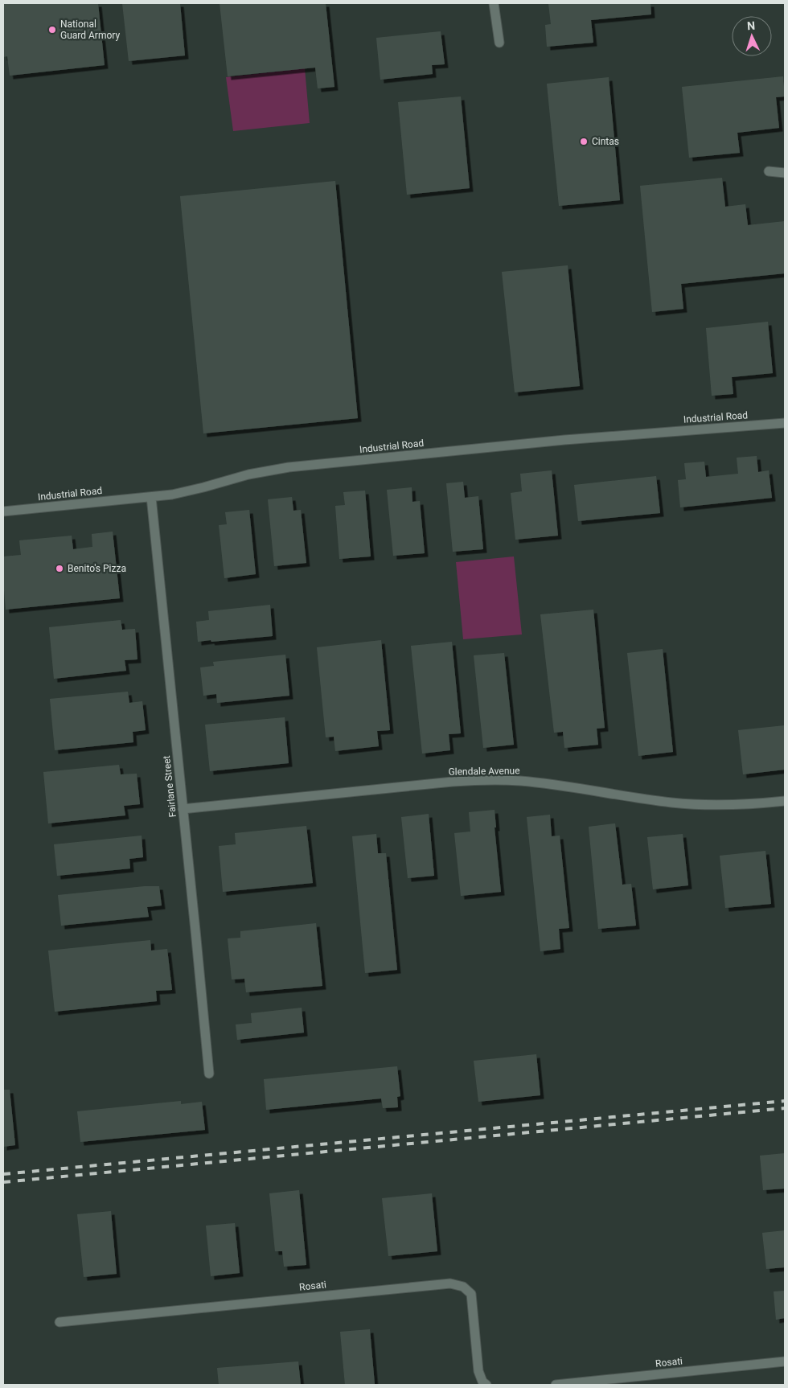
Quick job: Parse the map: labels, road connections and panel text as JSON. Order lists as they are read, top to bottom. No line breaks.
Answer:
{"streets":{"street":["Industrial Road","Glendale Avenue","Fairlane Street","Rosati"]},"crossings":[["Industrial Road","Fairlane Street"],["Glendale Avenue","Fairlane Street"]],"places":["National Guard Armory","Cintas","Benito's Pizza"],"north":"top"}
